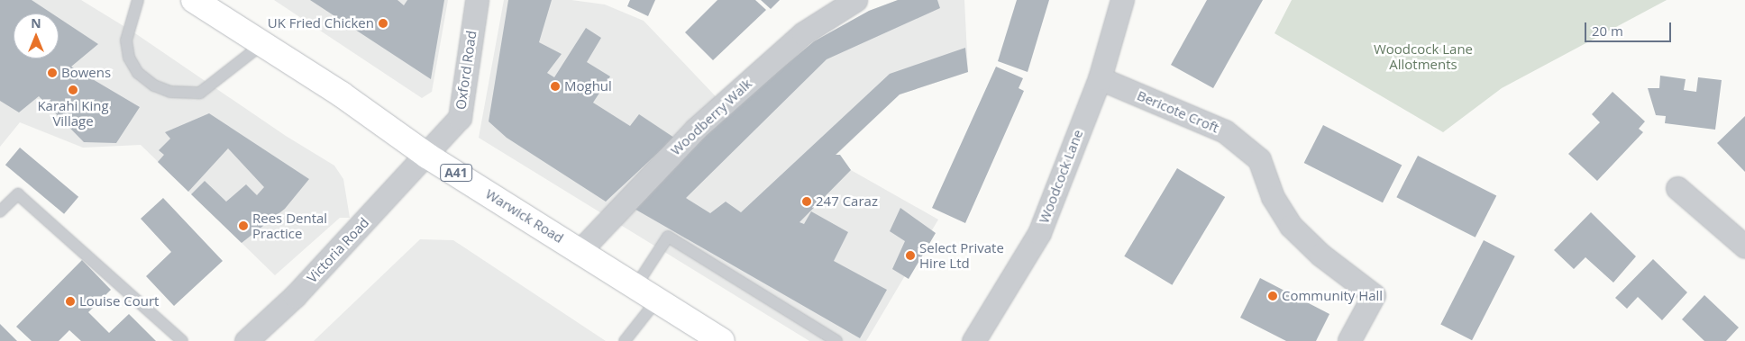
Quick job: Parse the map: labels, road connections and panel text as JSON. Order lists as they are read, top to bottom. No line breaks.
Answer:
{"streets":{"highway":["A41","Warwick Road"],"street":["Oxford Road","Bericote Croft","Woodberry Walk","Woodcock Lane","Victoria Road"]},"crossings":[["Oxford Road","Warwick Road"],["Oxford Road","Victoria Road"],["Bericote Croft","Woodcock Lane"],["Woodberry Walk","Warwick Road"],["Warwick Road","Victoria Road"]],"parks":["Woodcock Lane Allotments"],"places":["UK Fried Chicken","Bowens","Moghul","Karahi King Village","247 Caraz","Rees Dental Practice","Select Private Hire Ltd","Community Hall","Louise Court"],"scale_bar":"20 m","north":"top"}
